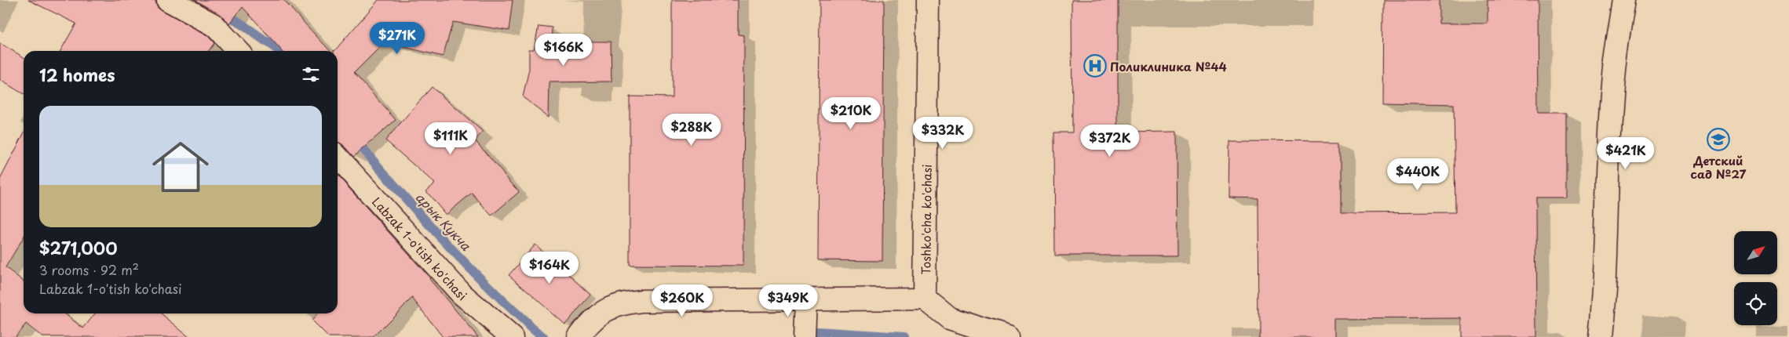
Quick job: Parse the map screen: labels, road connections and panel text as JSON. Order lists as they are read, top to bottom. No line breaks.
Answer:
{"streets":{"street":["Toshko'cha ko'chasi","Labzak 1-o'tish ko'chasi"]},"water":["арык Кукча"],"places":{"hospital":["Поликлиника №44"],"school or university":["Детский сад №27"]},"north":"top right","page":{"price":["$271K","$166K","$210K","$288K","$332K","$111K","$372K","$421K","$440K","$164K","$260K","$349K"],"heading":"12 homes","list":[{"name":"$271,000","note":"3 rooms · 92 m² · Labzak 1-o'tish ko'chasi"}]}}
